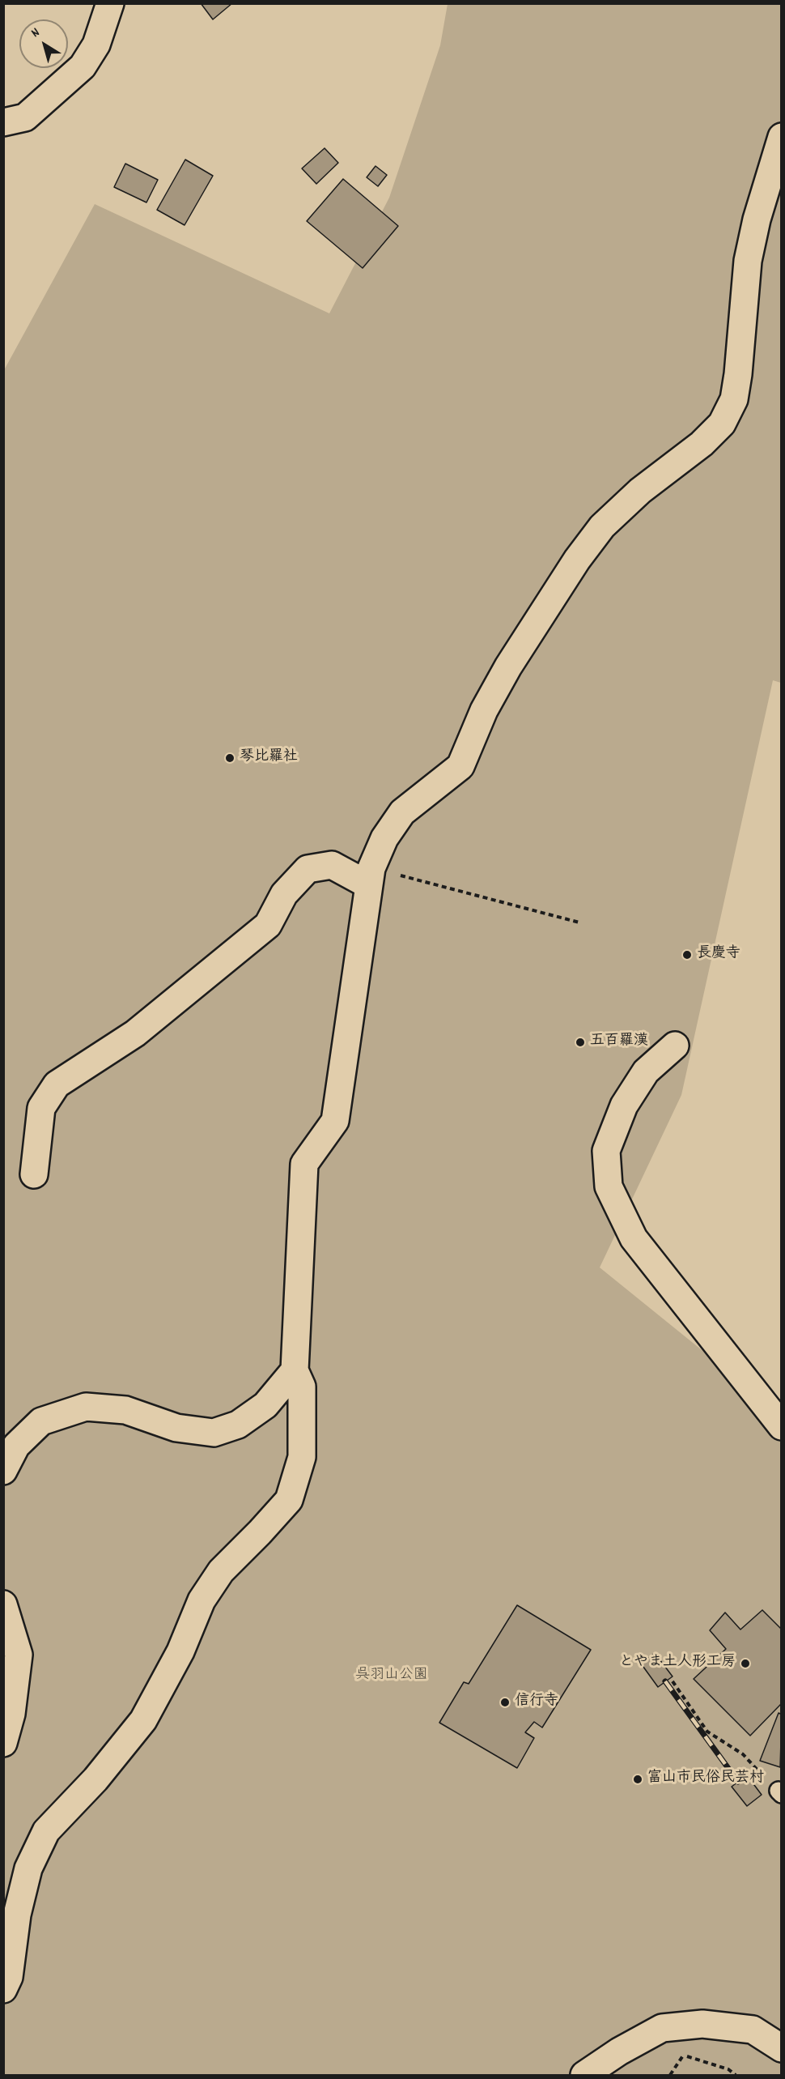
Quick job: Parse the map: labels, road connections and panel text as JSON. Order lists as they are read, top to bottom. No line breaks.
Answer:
{"parks":["呉羽山公園"],"places":["琴比羅社","長慶寺","五百羅漢","とやま土人形工房","信行寺","富山市民俗民芸村"],"north":"top left"}
